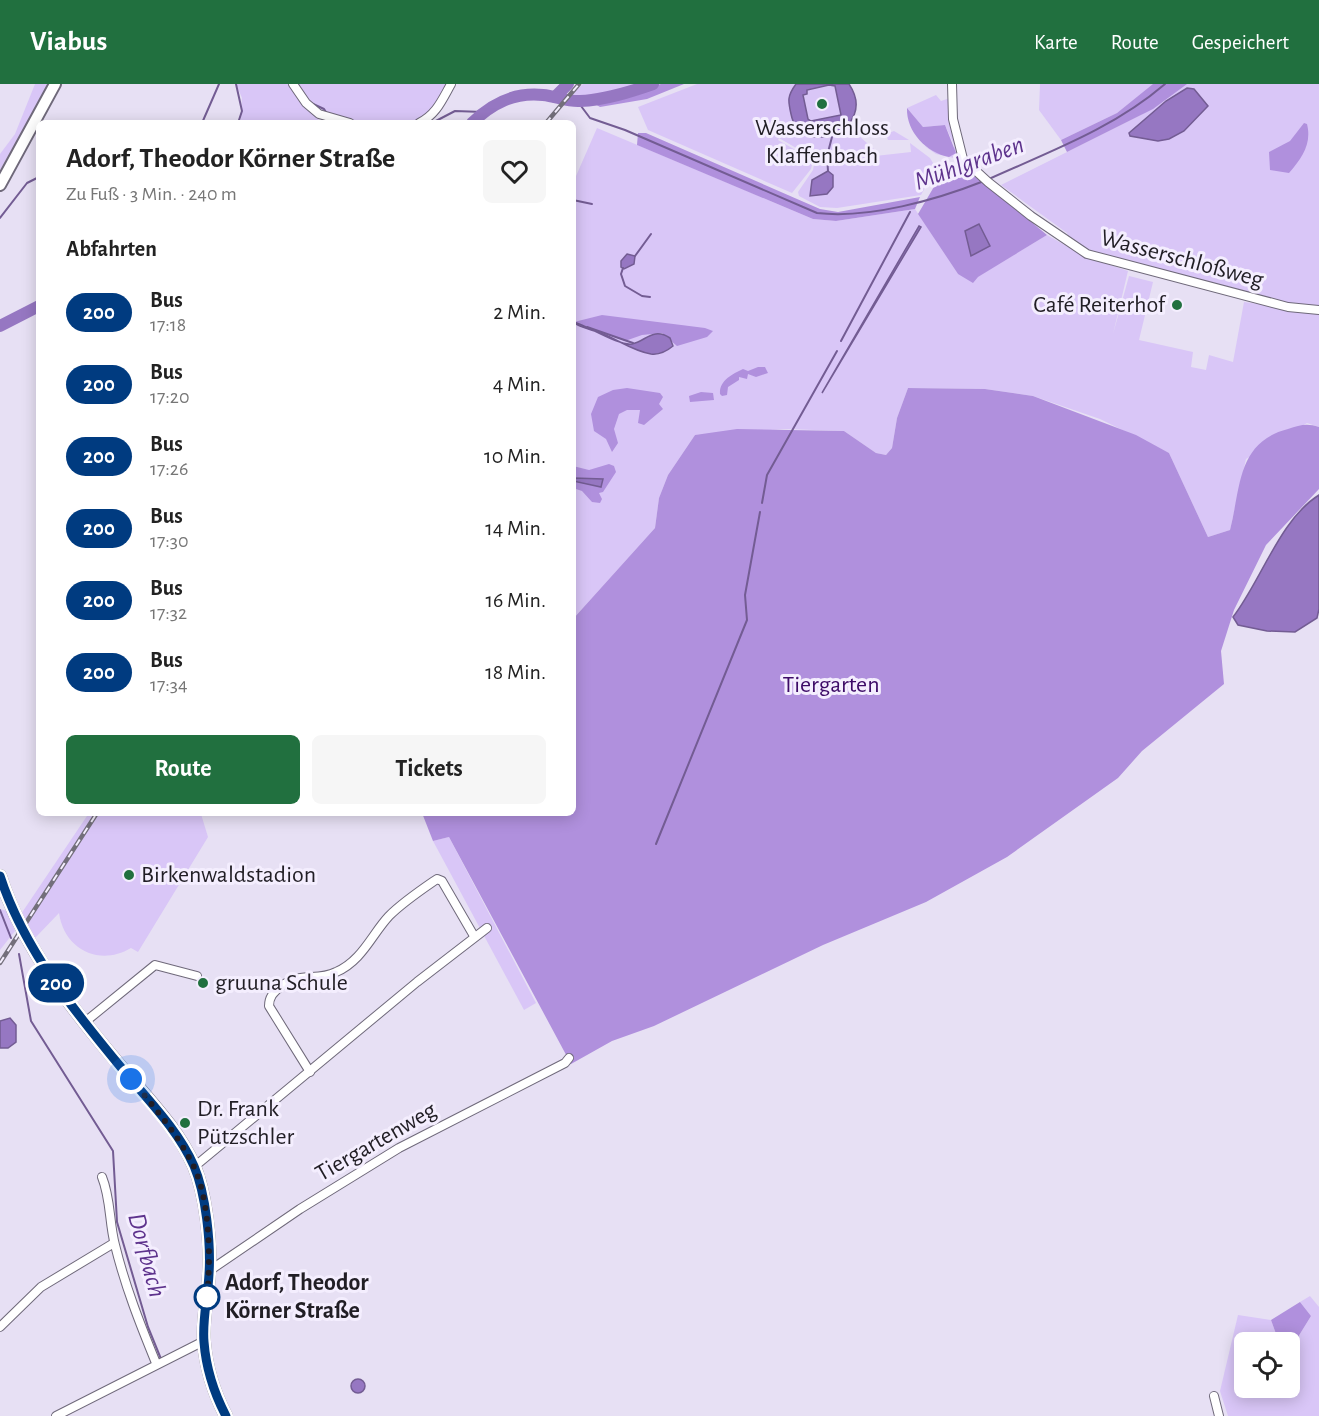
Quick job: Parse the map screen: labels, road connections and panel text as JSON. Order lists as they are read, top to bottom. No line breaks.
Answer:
{"streets":{"street":["Wasserschloßweg","Tiergartenweg"]},"water":["Mühlgraben","Dorfbach"],"parks":["Tiergarten"],"places":["Wasserschloss Klaffenbach","Café Reiterhof","Birkenwaldstadion","gruuna Schule","Dr. Frank Pützschler","Adorf, Theodor Körner Straße"],"lines":["bus line 200"],"page":{"header":"Viabus","nav":["Karte","Route","Gespeichert"],"on_map":"200","heading":[["Adorf, Theodor Körner Straße","Zu Fuß · 3 Min. · 240 m"],"Abfahrten"],"list":[{"mark":"200","name":"Bus","note":"17:18","value":"2 Min."},{"mark":"200","name":"Bus","note":"17:20","value":"4 Min."},{"mark":"200","name":"Bus","note":"17:26","value":"10 Min."},{"mark":"200","name":"Bus","note":"17:30","value":"14 Min."},{"mark":"200","name":"Bus","note":"17:32","value":"16 Min."},{"mark":"200","name":"Bus","note":"17:34","value":"18 Min."}],"buttons":["Route","Tickets"]}}
